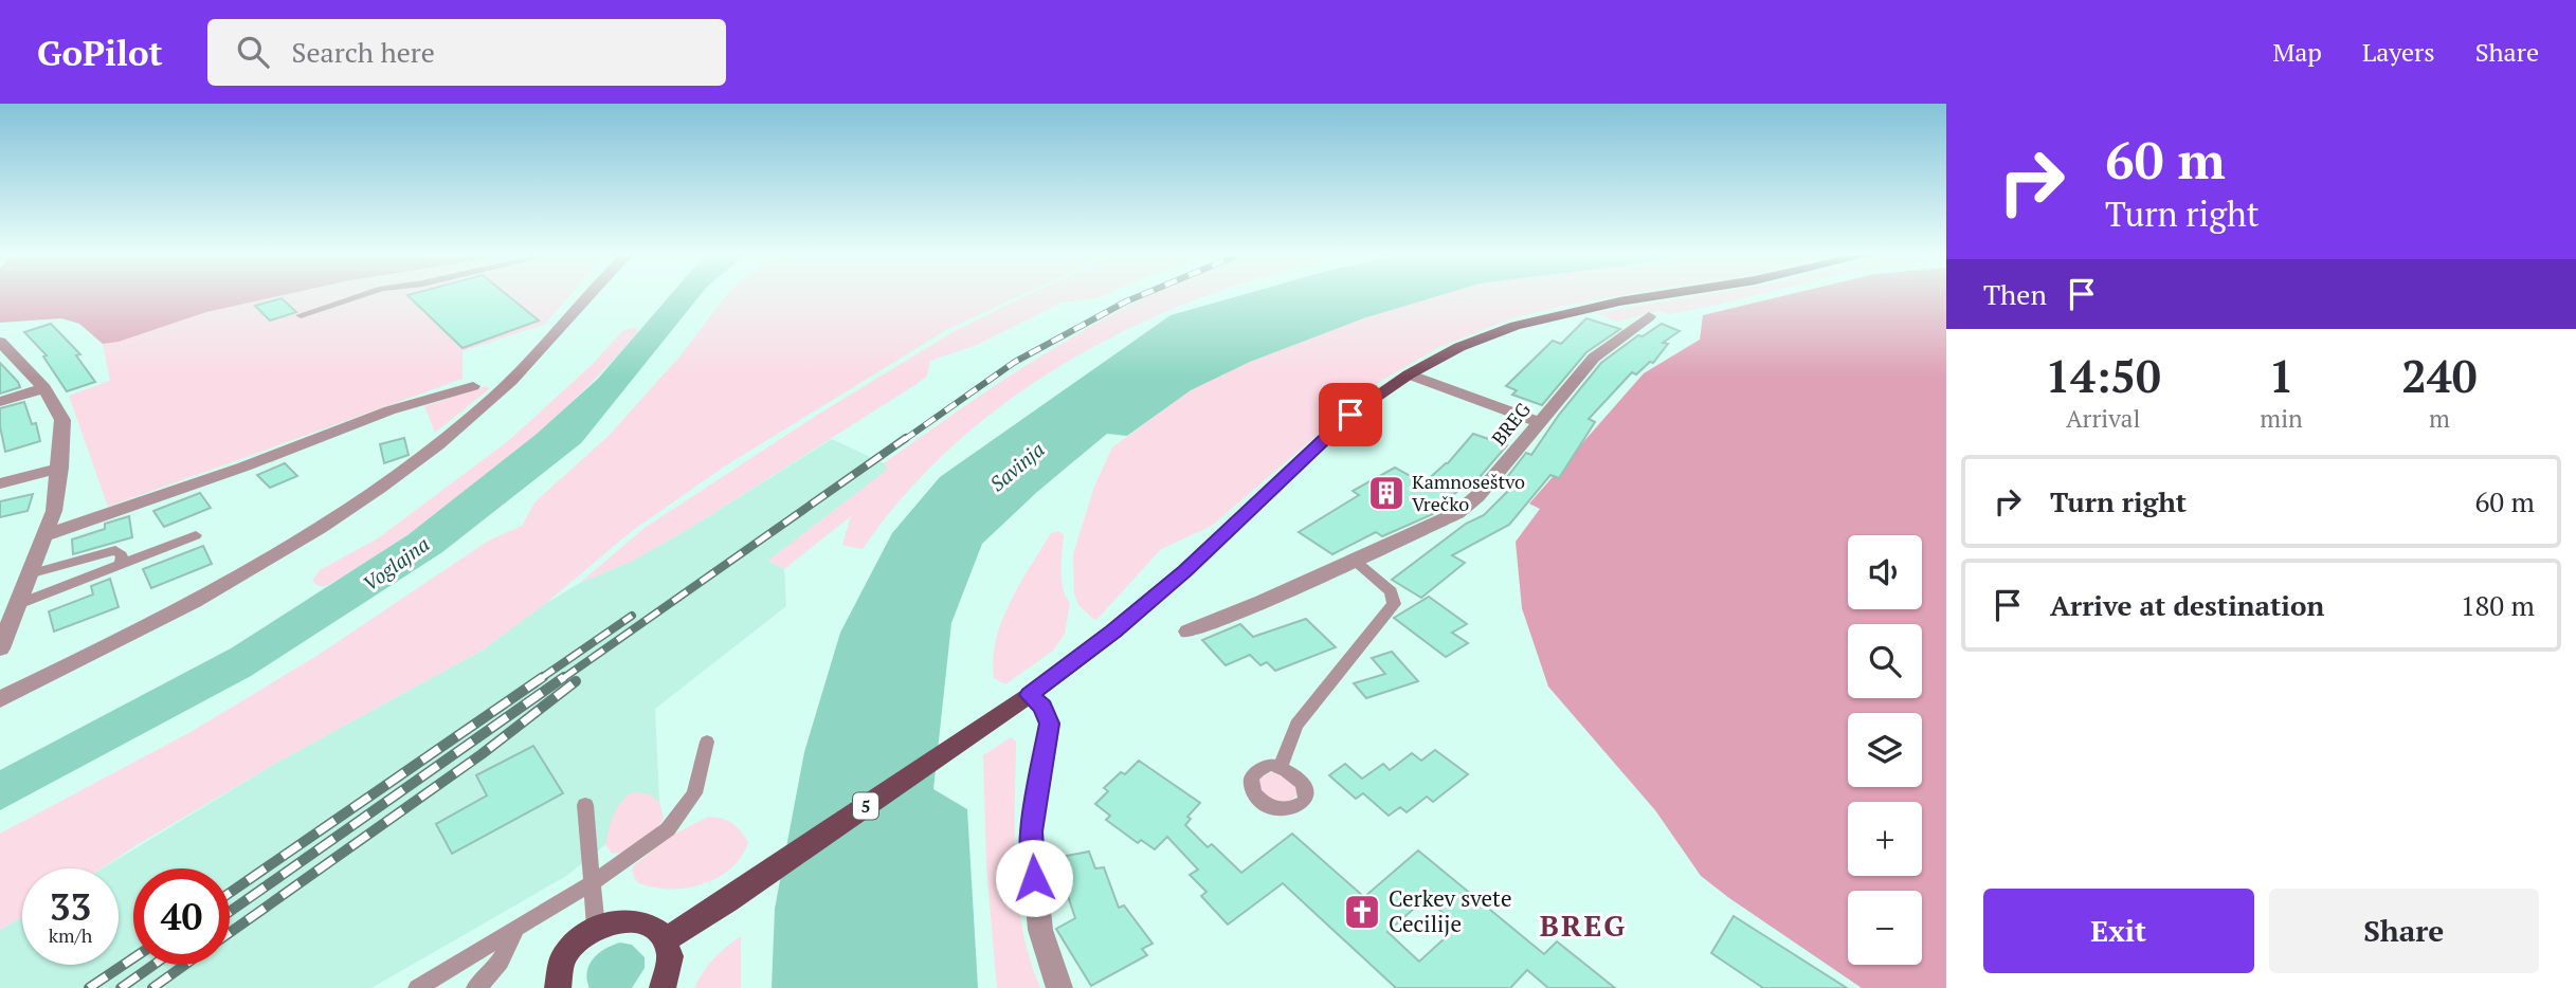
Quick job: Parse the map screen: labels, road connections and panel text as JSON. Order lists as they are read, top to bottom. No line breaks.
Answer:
{"streets":{"main road":["5"],"street":["BREG"]},"districts":["BREG"],"water":["Savinja","Voglajna"],"places":{"building":["Kamnoseštvo Vrečko"],"church":["Cerkev svete Cecilije"]},"page":{"header":"GoPilot","search":"Search here","nav":["Map","Layers","Share"],"turn":["60 m","Turn right"],"then":"Then","eta":["14:50","Arrival","1","min","240","m"],"list":[{"name":"Turn right","value":"60 m"},{"name":"Arrive at destination","value":"180 m"}],"map_buttons":["+","−"],"speed":"33 km/h","limit":"40","buttons":["Exit","Share"]}}
